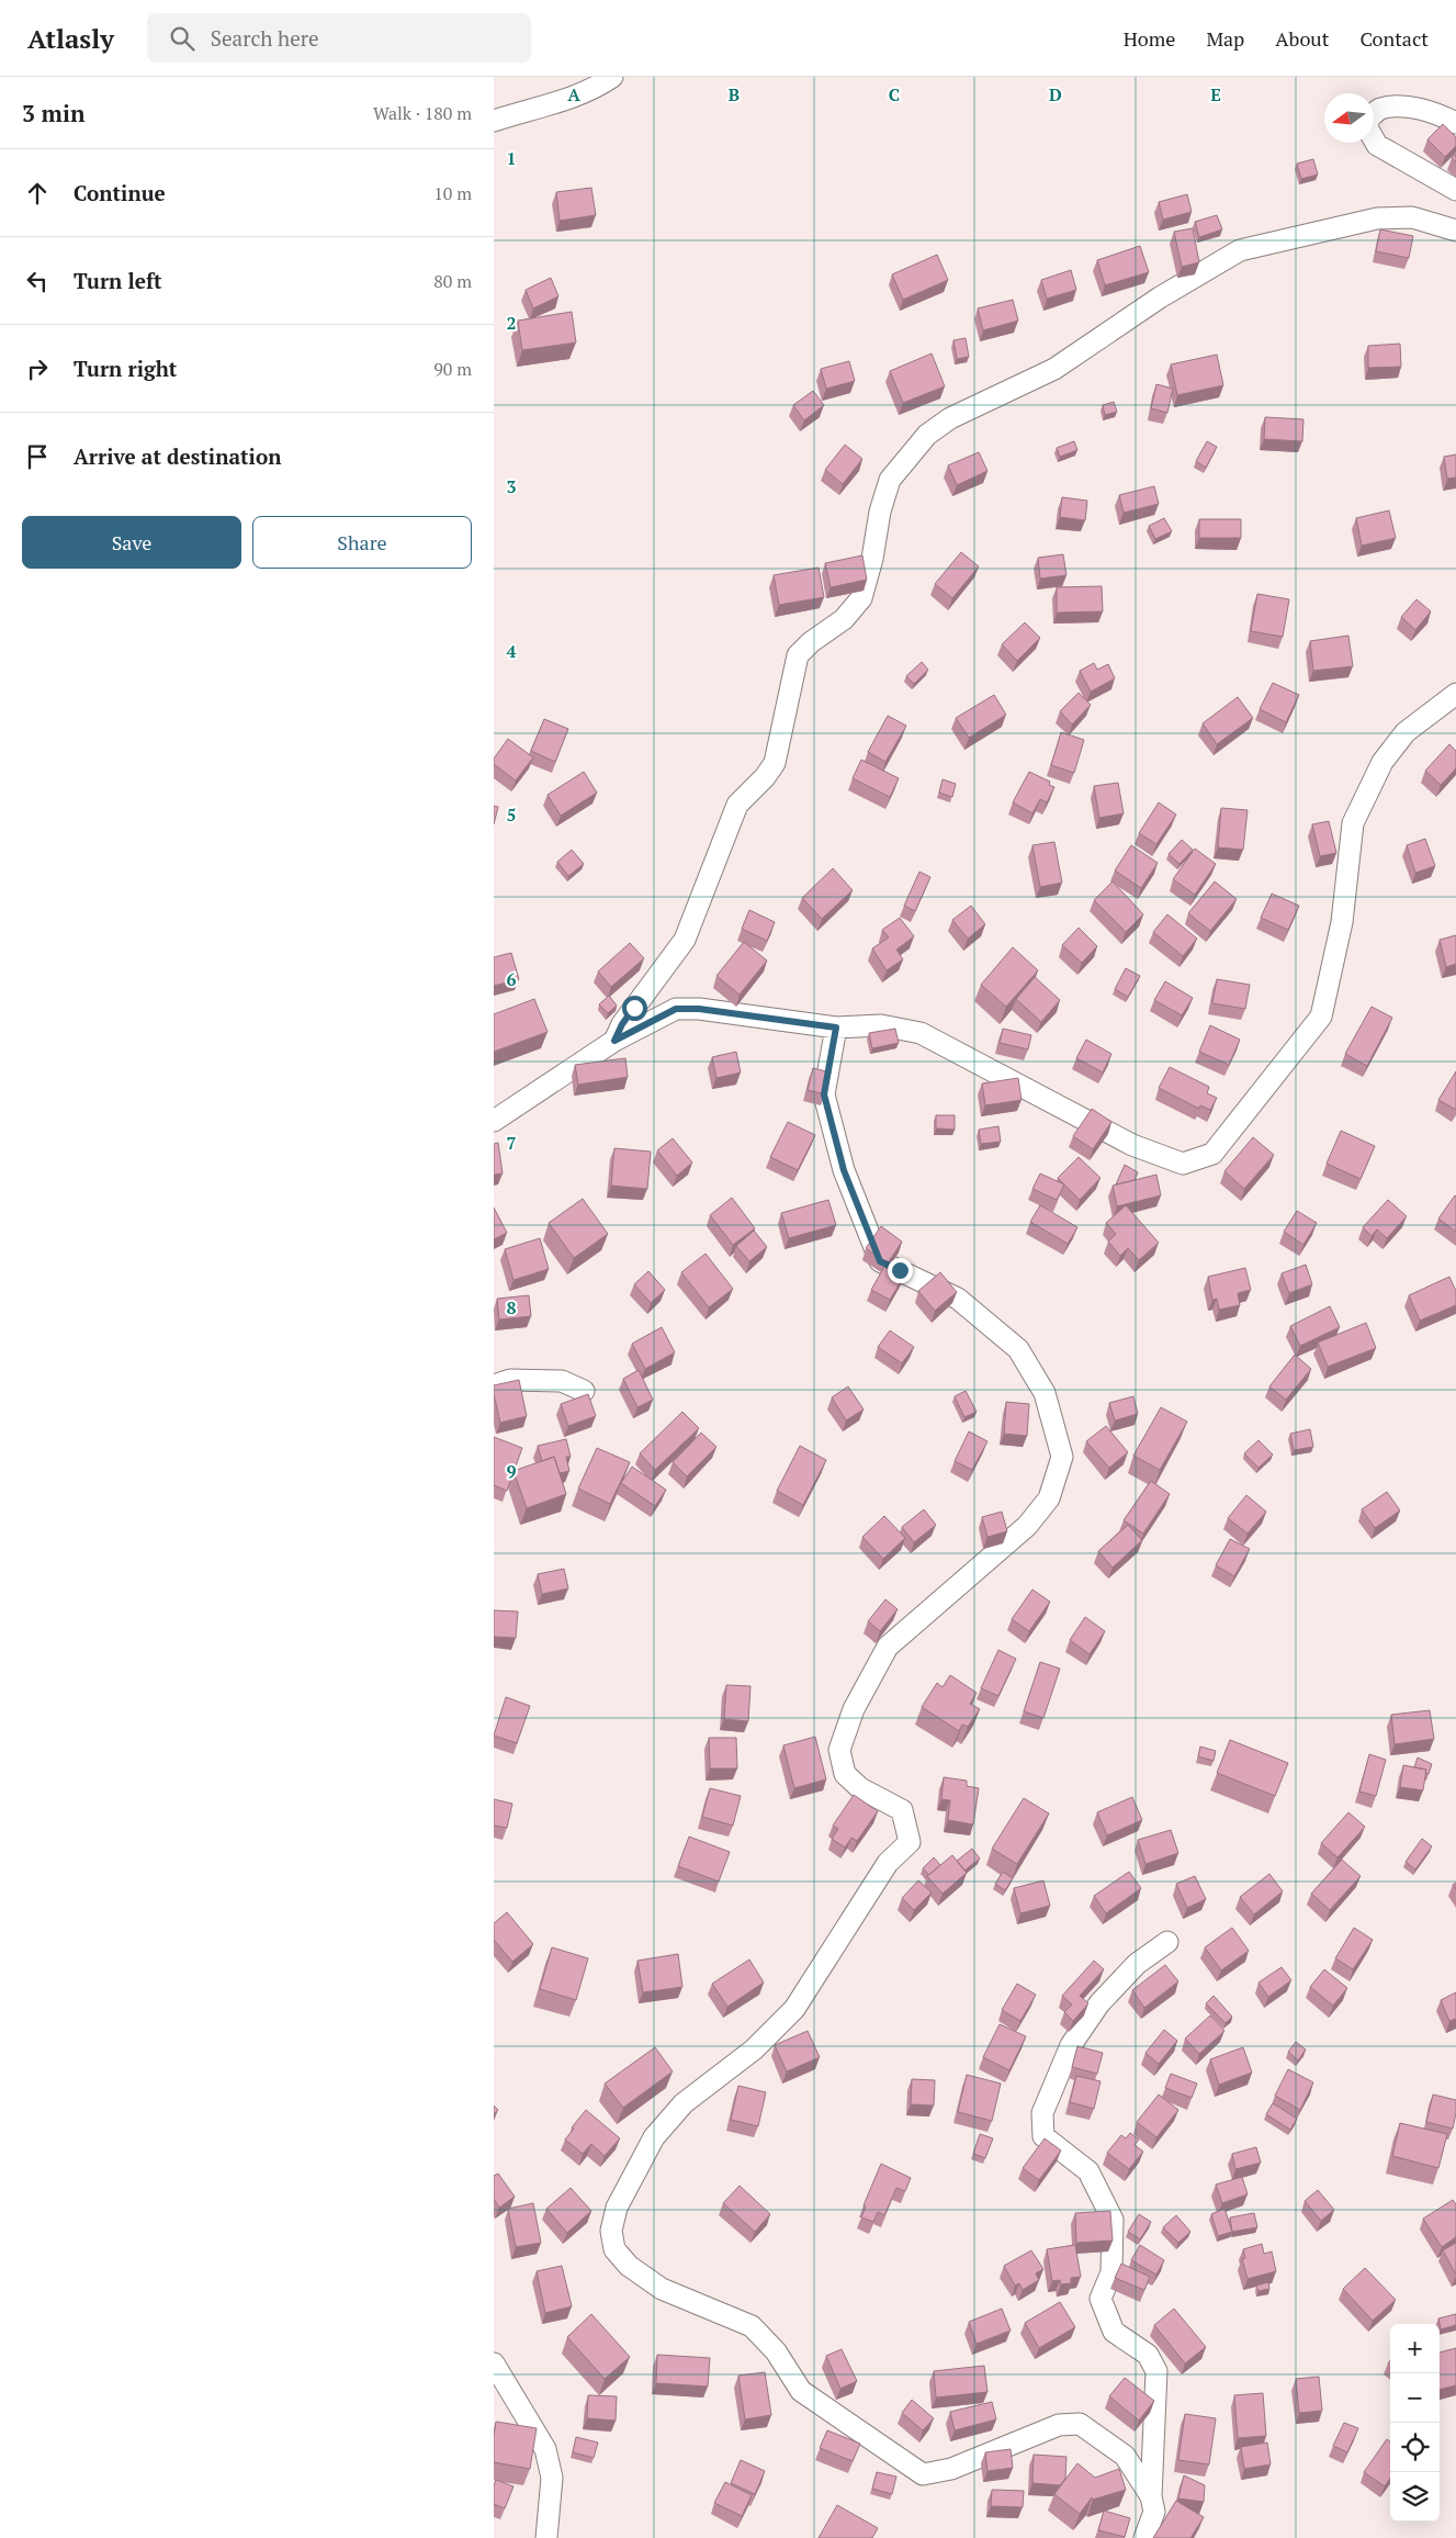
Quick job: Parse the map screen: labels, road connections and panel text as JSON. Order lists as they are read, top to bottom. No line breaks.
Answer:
{"north":"left","page":{"header":"Atlasly","search":"Search here","nav":["Home","Map","About","Contact"],"heading":["3 min","Walk · 180 m"],"list":[["Continue","10 m"],["Turn left","80 m"],["Turn right","90 m"],"Arrive at destination"],"buttons":["Save","Share"],"map_buttons":["+","−"]},"grid":{"columns":["A","B","C","D","E"],"rows":["1","2","3","4","5","6","7","8","9"]}}
